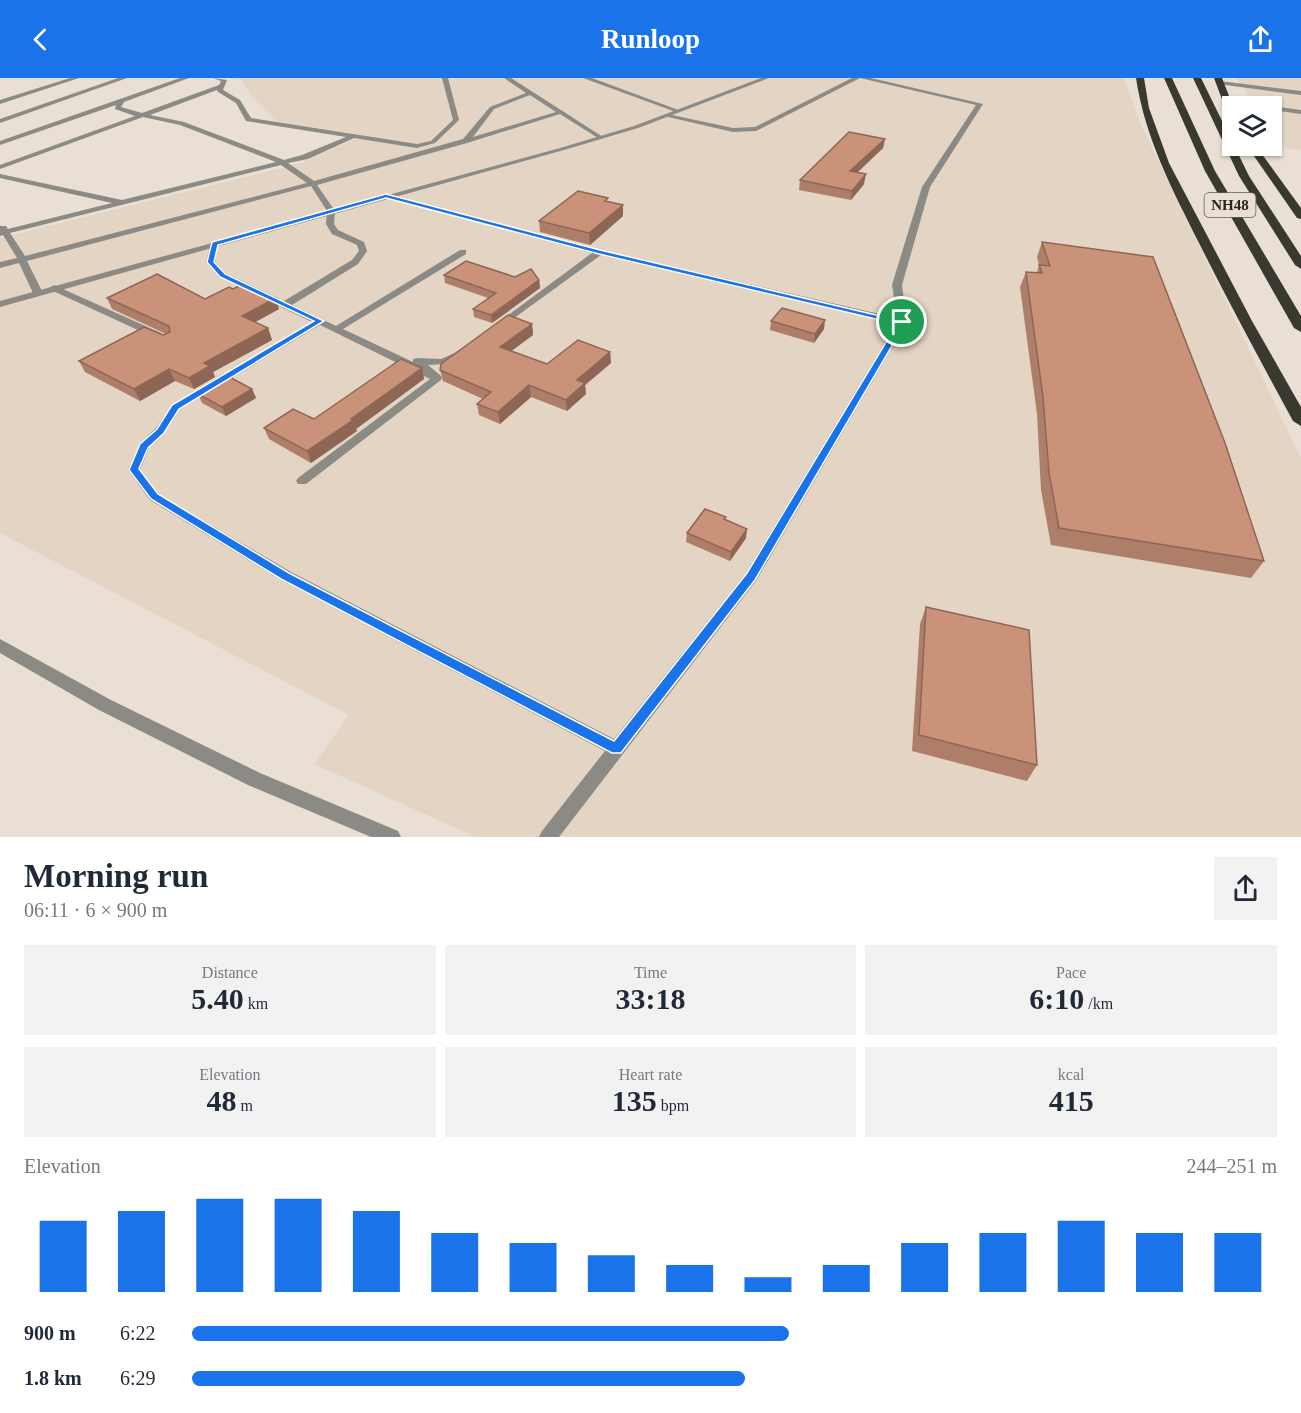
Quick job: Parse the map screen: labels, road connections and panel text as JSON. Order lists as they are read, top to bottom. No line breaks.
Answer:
{"streets":{"highway":["NH48"]},"page":{"header":"Runloop","heading":["Morning run","06:11 · 6 × 900 m"],"stats":[["Distance","5.40 km"],["Time","33:18"],["Pace","6:10 /km"],["Elevation","48 m"],["Heart rate","135 bpm"],["kcal","415"]],"chart":["Elevation","244–251 m"],"list":[{"name":"900 m","note":"6:22"},{"name":"1.8 km","note":"6:29"}]}}
